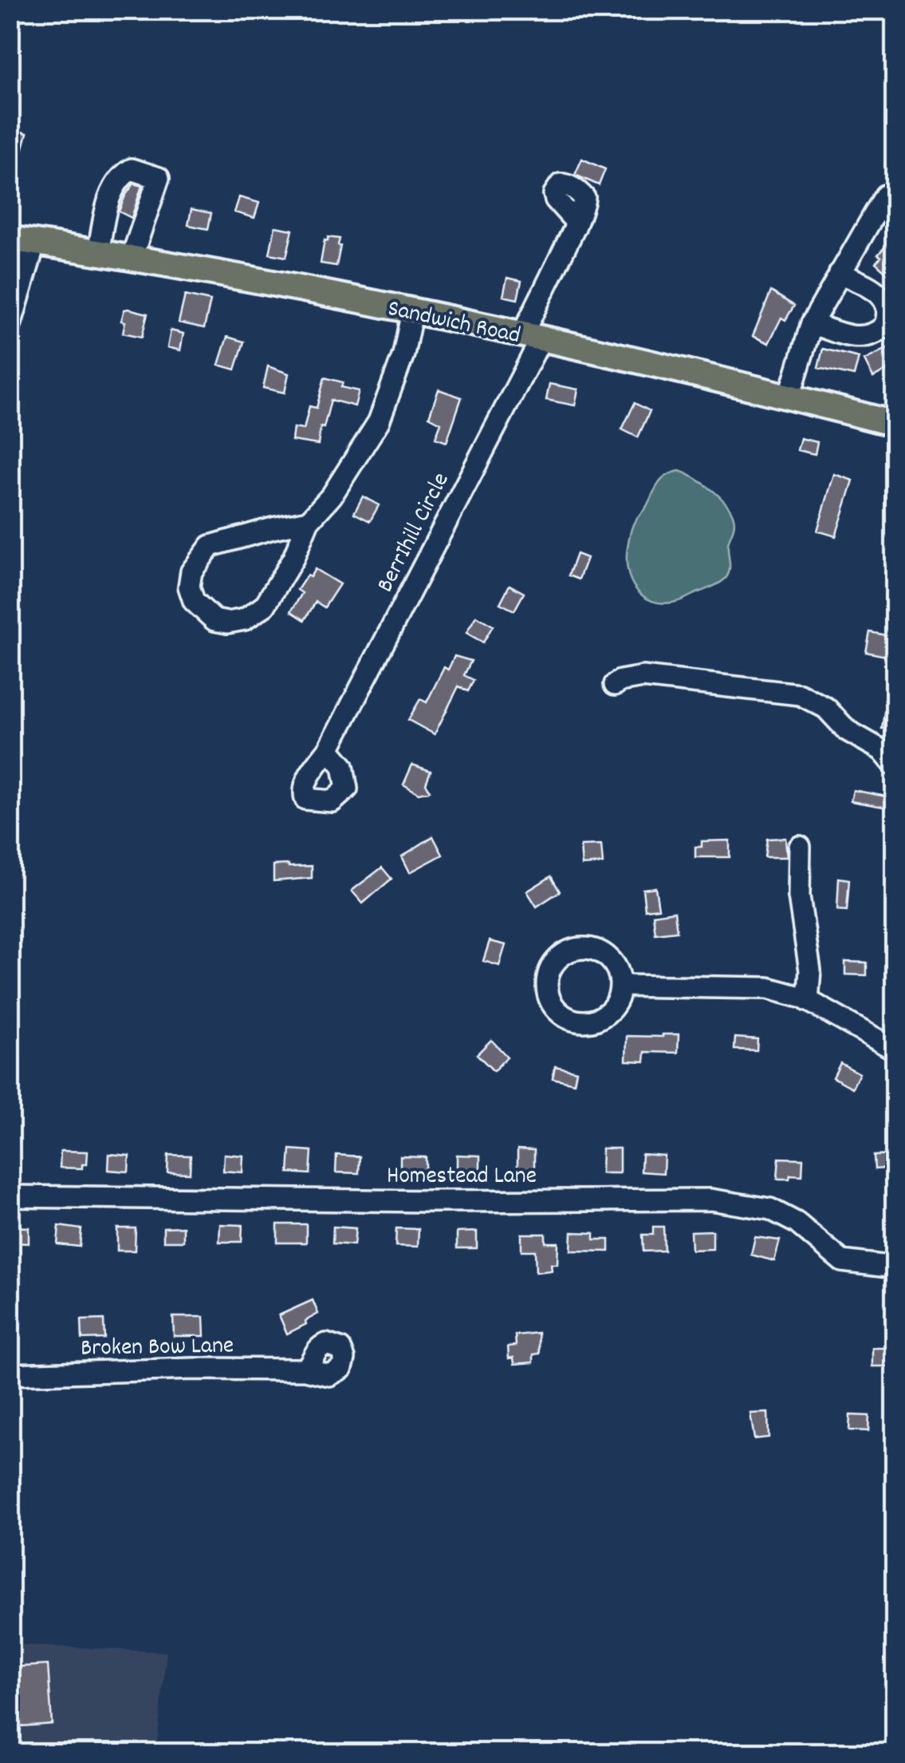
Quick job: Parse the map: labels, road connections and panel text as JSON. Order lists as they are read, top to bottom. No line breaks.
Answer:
{"streets":{"main road":["Sandwich Road"],"street":["BerrIhill Circle","Homestead Lane","Broken Bow Lane"]},"crossings":[["Sandwich Road","BerrIhill Circle"]]}
